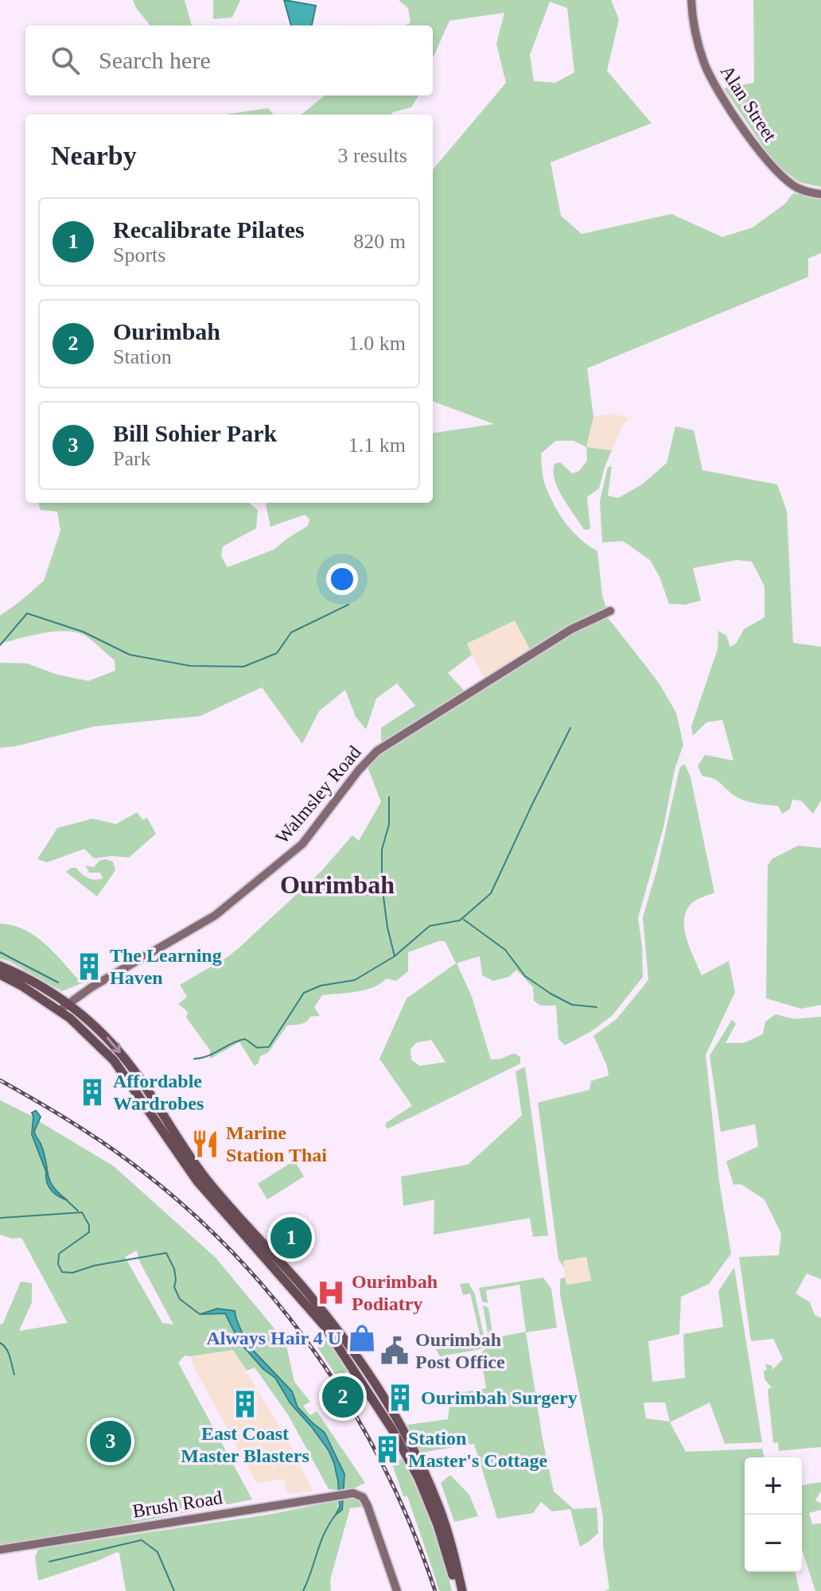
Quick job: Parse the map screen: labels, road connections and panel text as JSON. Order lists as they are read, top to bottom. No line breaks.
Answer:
{"streets":{"street":["Alan Street","Walmsley Road","Brush Road"]},"districts":["Ourimbah"],"places":{"building":["The Learning Haven","Affordable Wardrobes","Ourimbah Surgery","East Coast Master Blasters","Station Master's Cottage"],"restaurant":["Marine Station Thai"],"hospital":["Ourimbah Podiatry"],"shop":["Always Hair 4 U"],"public building":["Ourimbah Post Office"]},"page":{"search":"Search here","heading":["Nearby","3 results"],"list":[{"mark":"1","name":"Recalibrate Pilates","note":"Sports","value":"820 m"},{"mark":"2","name":"Ourimbah","note":"Station","value":"1.0 km"},{"mark":"3","name":"Bill Sohier Park","note":"Park","value":"1.1 km"}],"pins":["1","2","3"],"map_buttons":["+","−"]}}
